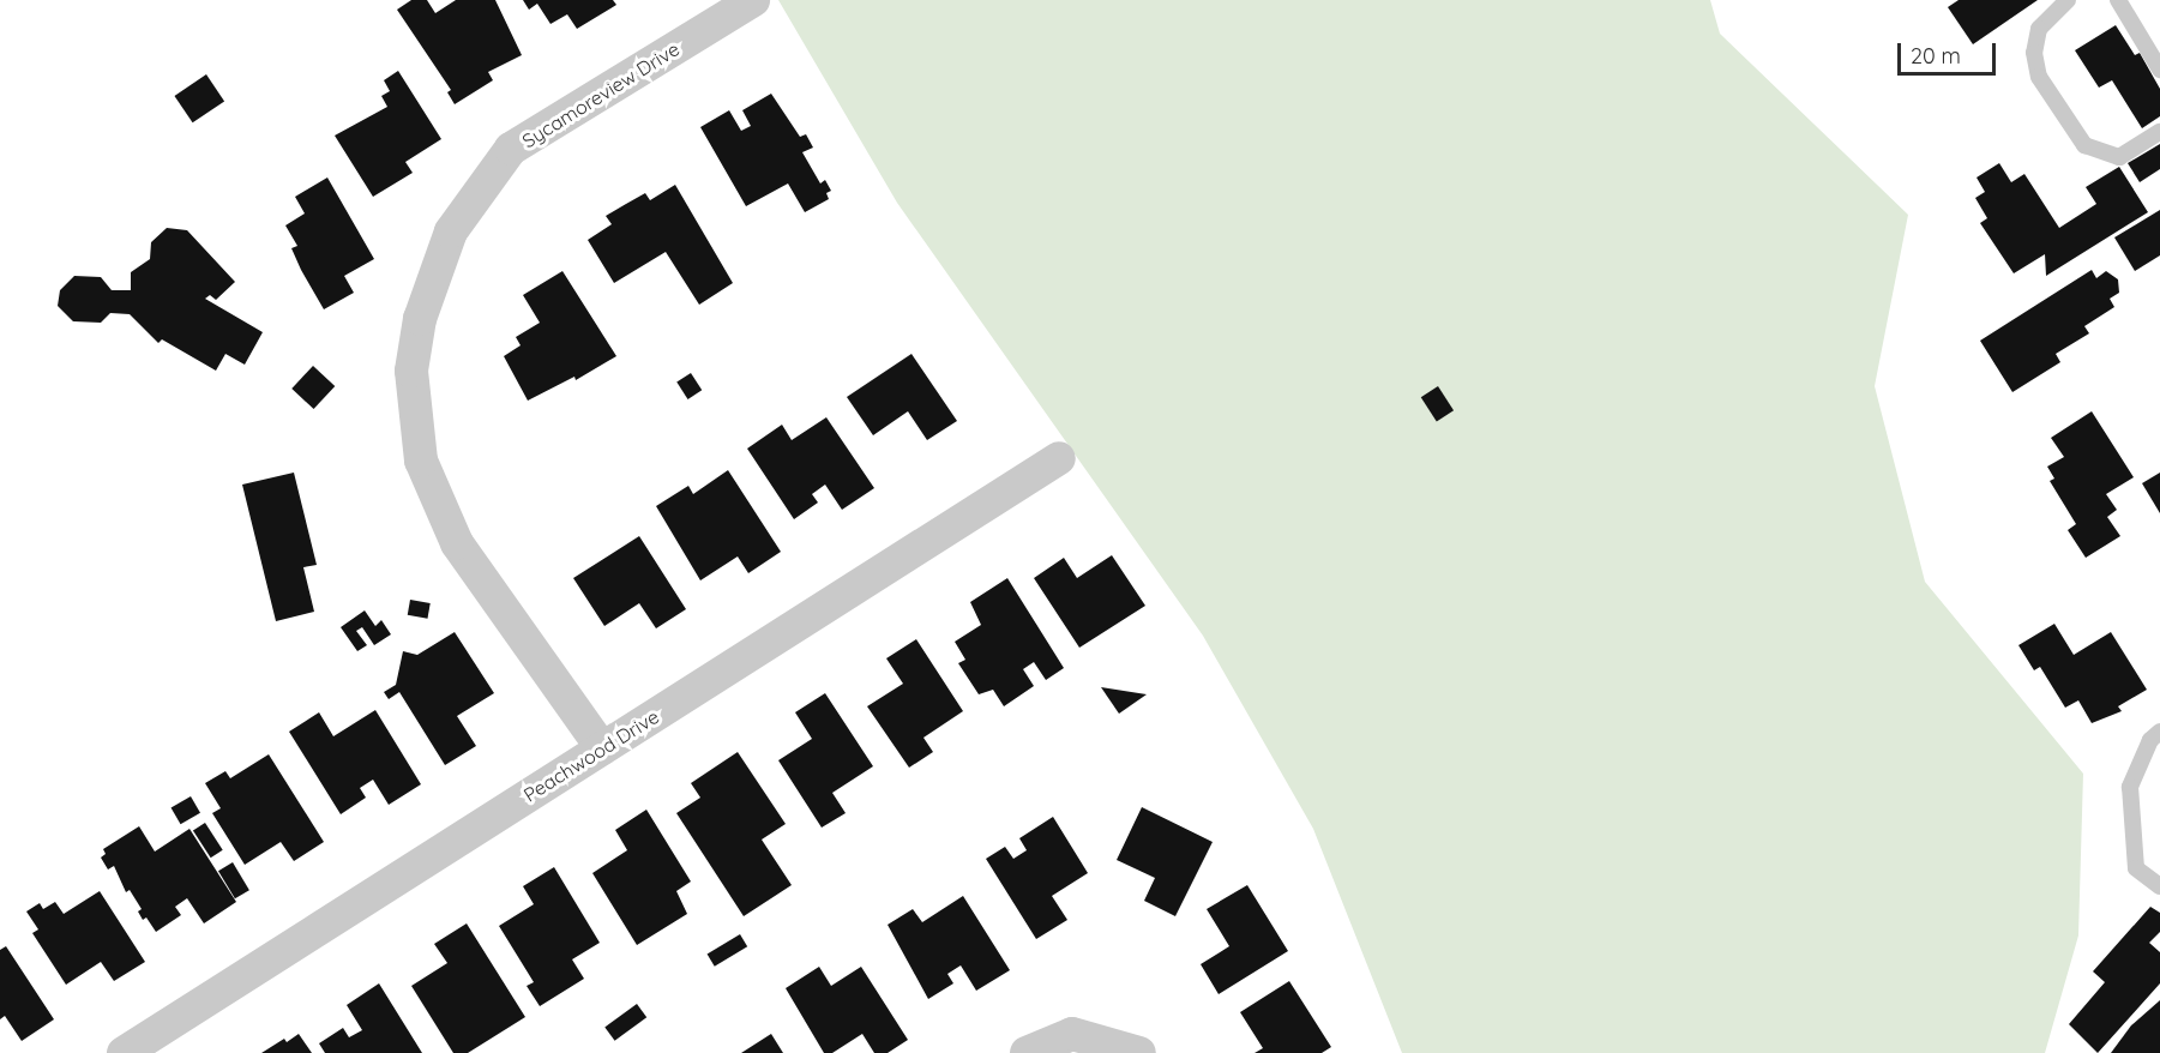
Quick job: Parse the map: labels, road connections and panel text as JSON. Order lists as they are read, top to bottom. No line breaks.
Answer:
{"streets":{"street":["Sycamoreview Drive","Peachwood Drive"]},"crossings":[["Sycamoreview Drive","Peachwood Drive"]],"scale_bar":"20 m"}
